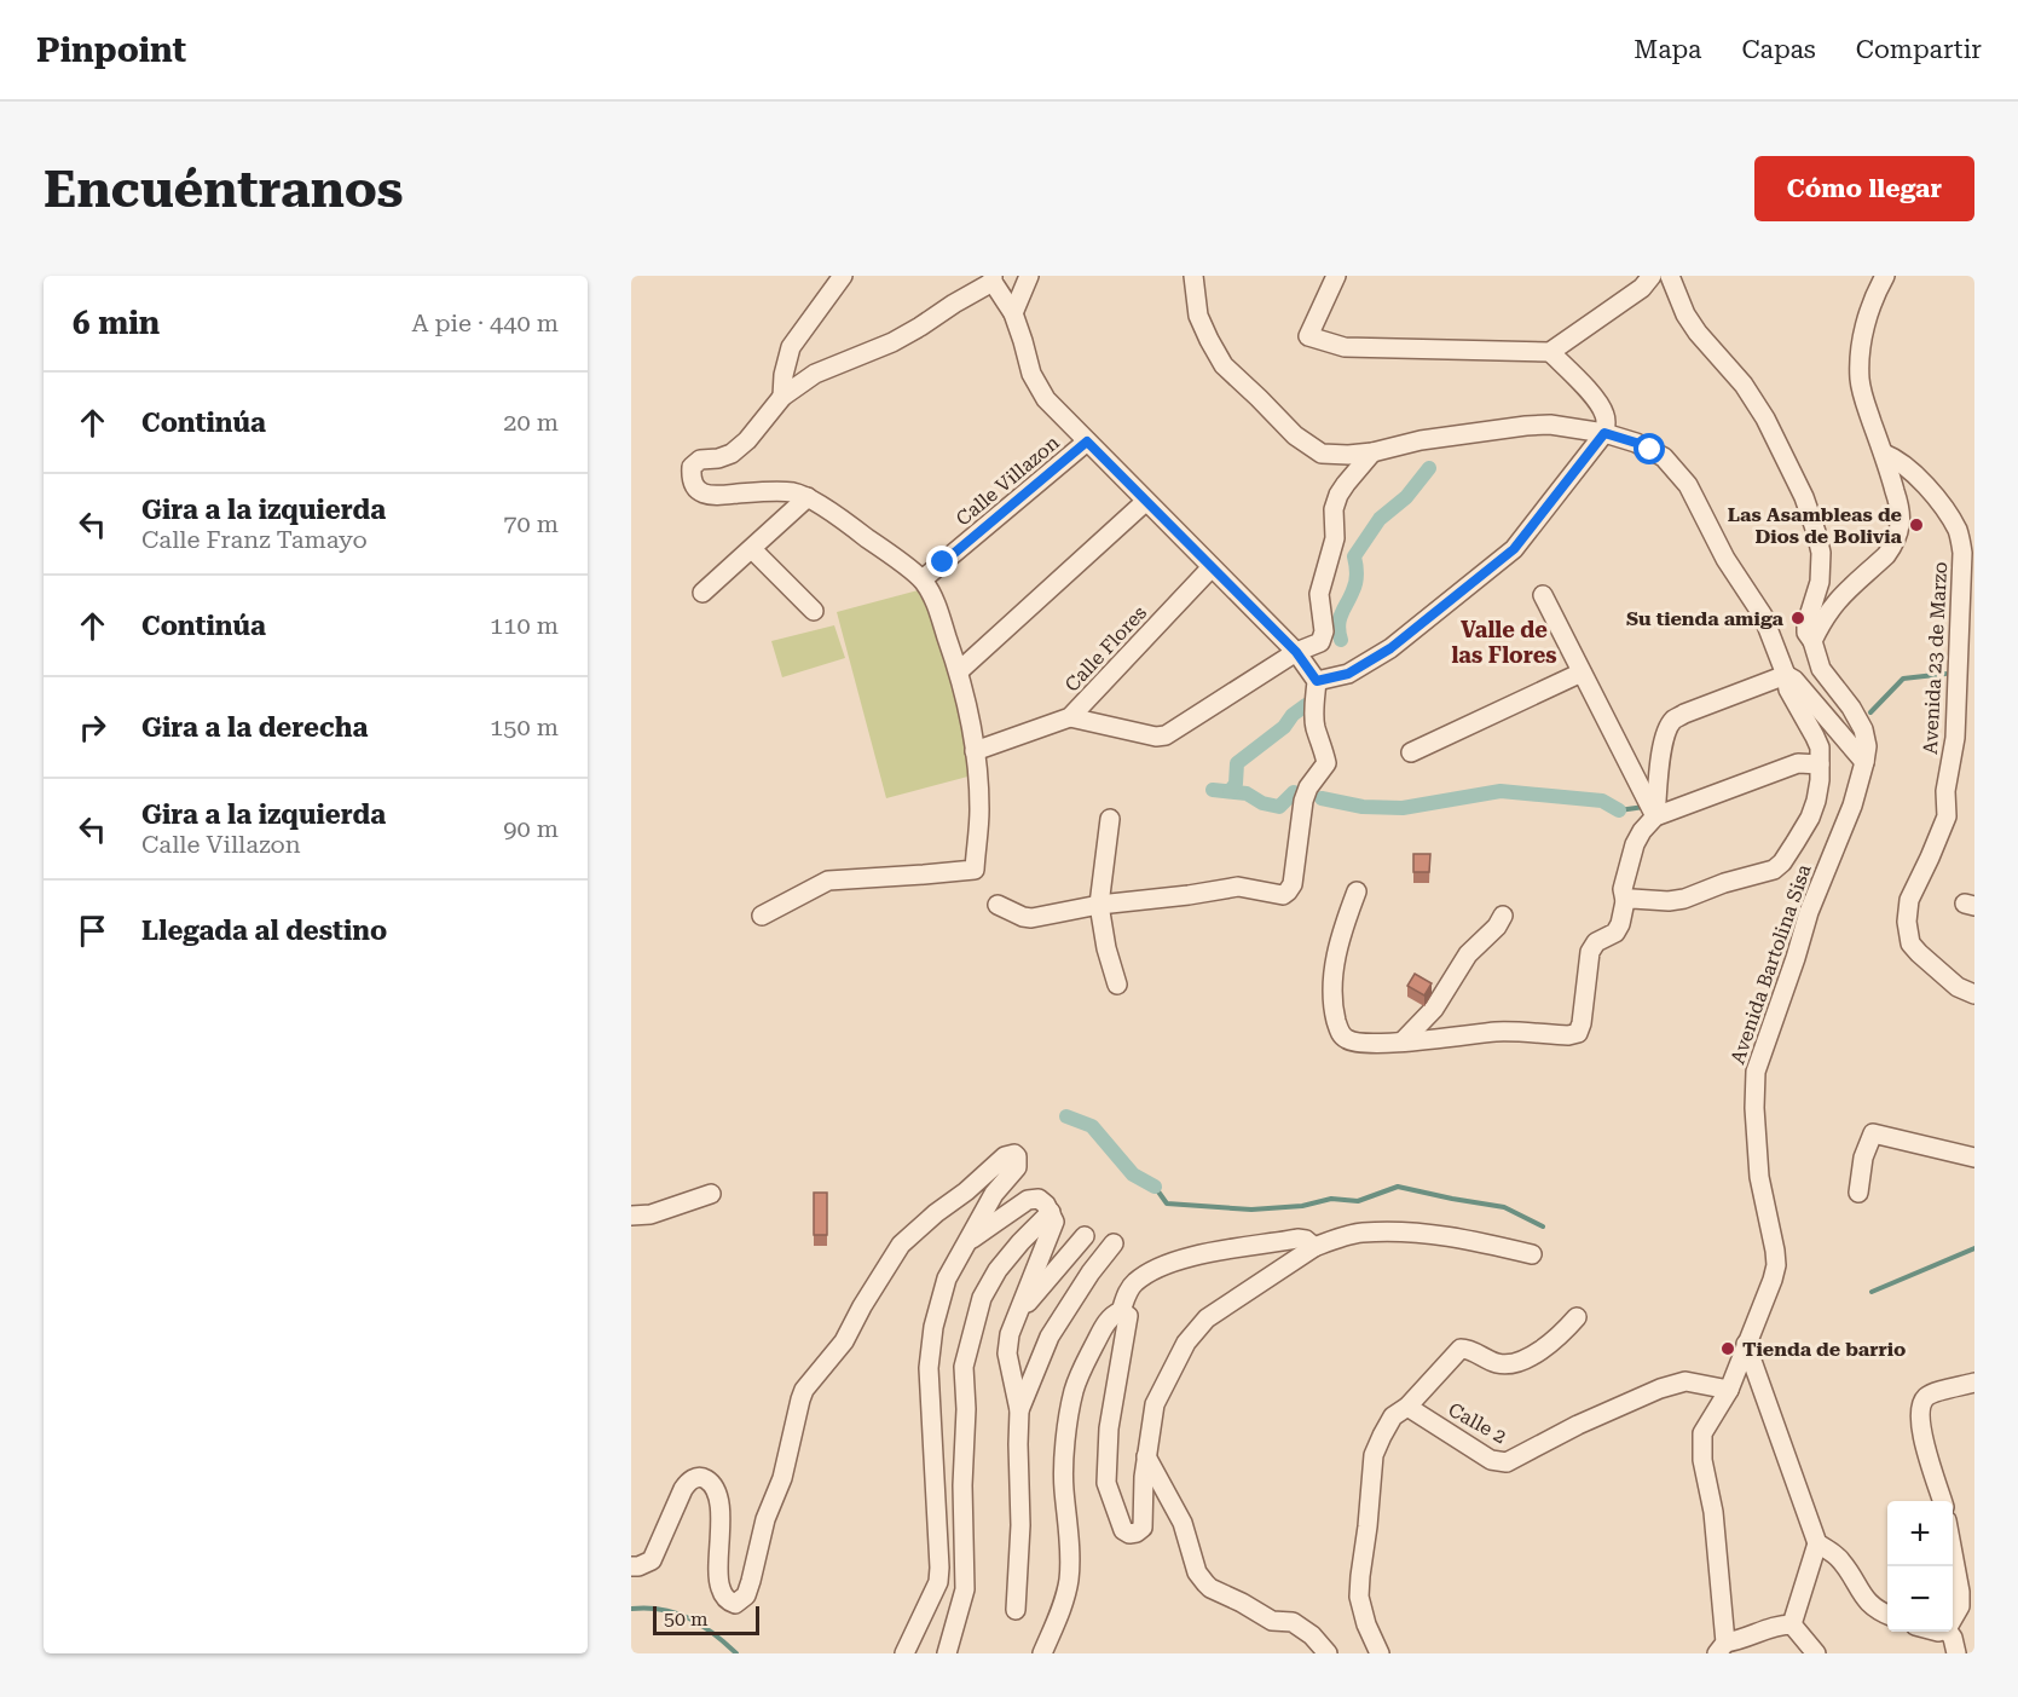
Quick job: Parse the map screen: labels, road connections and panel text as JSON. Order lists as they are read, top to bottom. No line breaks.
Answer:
{"streets":{"street":["Calle Villazon","Calle Flores","Avenida 23 de Marzo","Avenida Bartolina Sisa","Calle 2"]},"crossings":[["Avenida Bartolina Sisa","Calle 2"]],"districts":["Valle de las Flores"],"places":["Las Asambleas de Dios de Bolivia","Su tienda amiga","Tienda de barrio"],"scale_bar":"50 m","page":{"header":"Pinpoint","nav":["Mapa","Capas","Compartir"],"buttons":"Cómo llegar","title":"Encuéntranos","heading":["6 min","A pie · 440 m"],"list":[["Continúa","20 m"],["Gira a la izquierda","Calle Franz Tamayo","70 m"],["Continúa","110 m"],["Gira a la derecha","150 m"],["Gira a la izquierda","Calle Villazon","90 m"],"Llegada al destino"],"map_buttons":["+","−"],"scale":"50 m"}}
